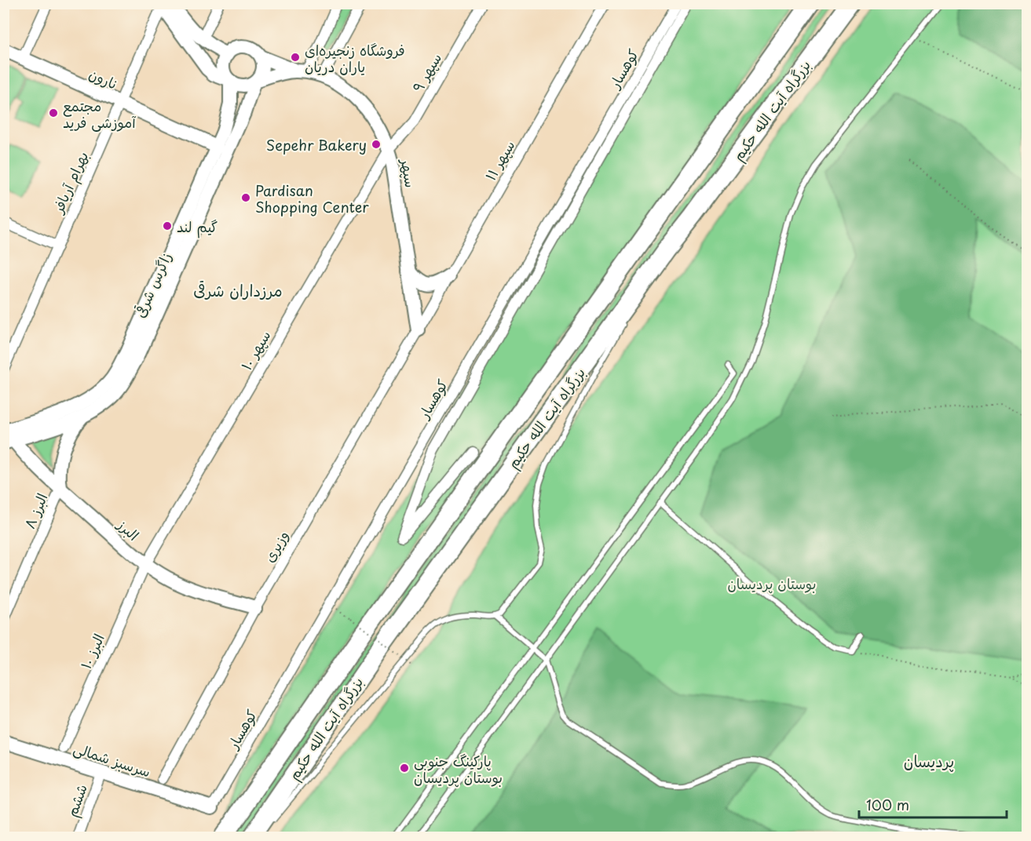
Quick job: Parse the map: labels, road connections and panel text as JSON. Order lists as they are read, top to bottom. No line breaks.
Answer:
{"streets":{"highway":["بزرگراه آیت الله حکیم"],"street":["کوهسار","سپهر ۹","نارون","سپهر ۱۱","سپهر","بهرام آریافر","زاگرس شرقی","سپهر ۱۰","البرز ۸","البرز","وزیری","البرز ۱۰","سرسبز شمالی","ششم"]},"crossings":[["کوهسار","سرسبز شمالی"],["سپهر ۹","سپهر"],["سپهر ۹","سپهر ۱۰"],["نارون","بهرام آریافر"],["نارون","زاگرس شرقی"],["سپهر ۱۱","سپهر"],["سپهر ۱۱","وزیری"],["سپهر","زاگرس شرقی"],["سپهر","سپهر ۱۰"],["سپهر","وزیری"],["زاگرس شرقی","البرز"],["سپهر ۱۰","البرز"],["سپهر ۱۰","البرز ۱۰"],["البرز ۸","البرز"],["البرز","وزیری"],["البرز","البرز ۱۰"],["سرسبز شمالی","ششم"]],"districts":["مرزداران شرقی","پردیسان"],"parks":["بوستان پردیسان"],"places":["فروشگاه زنجیره‌ای یاران دریان","مجتمع آموزشی فرید","Sepehr Bakery","Pardisan Shopping Center","گیم لند","پارکینگ جنوبی بوستان پردیسان"],"scale_bar":"100 m"}
